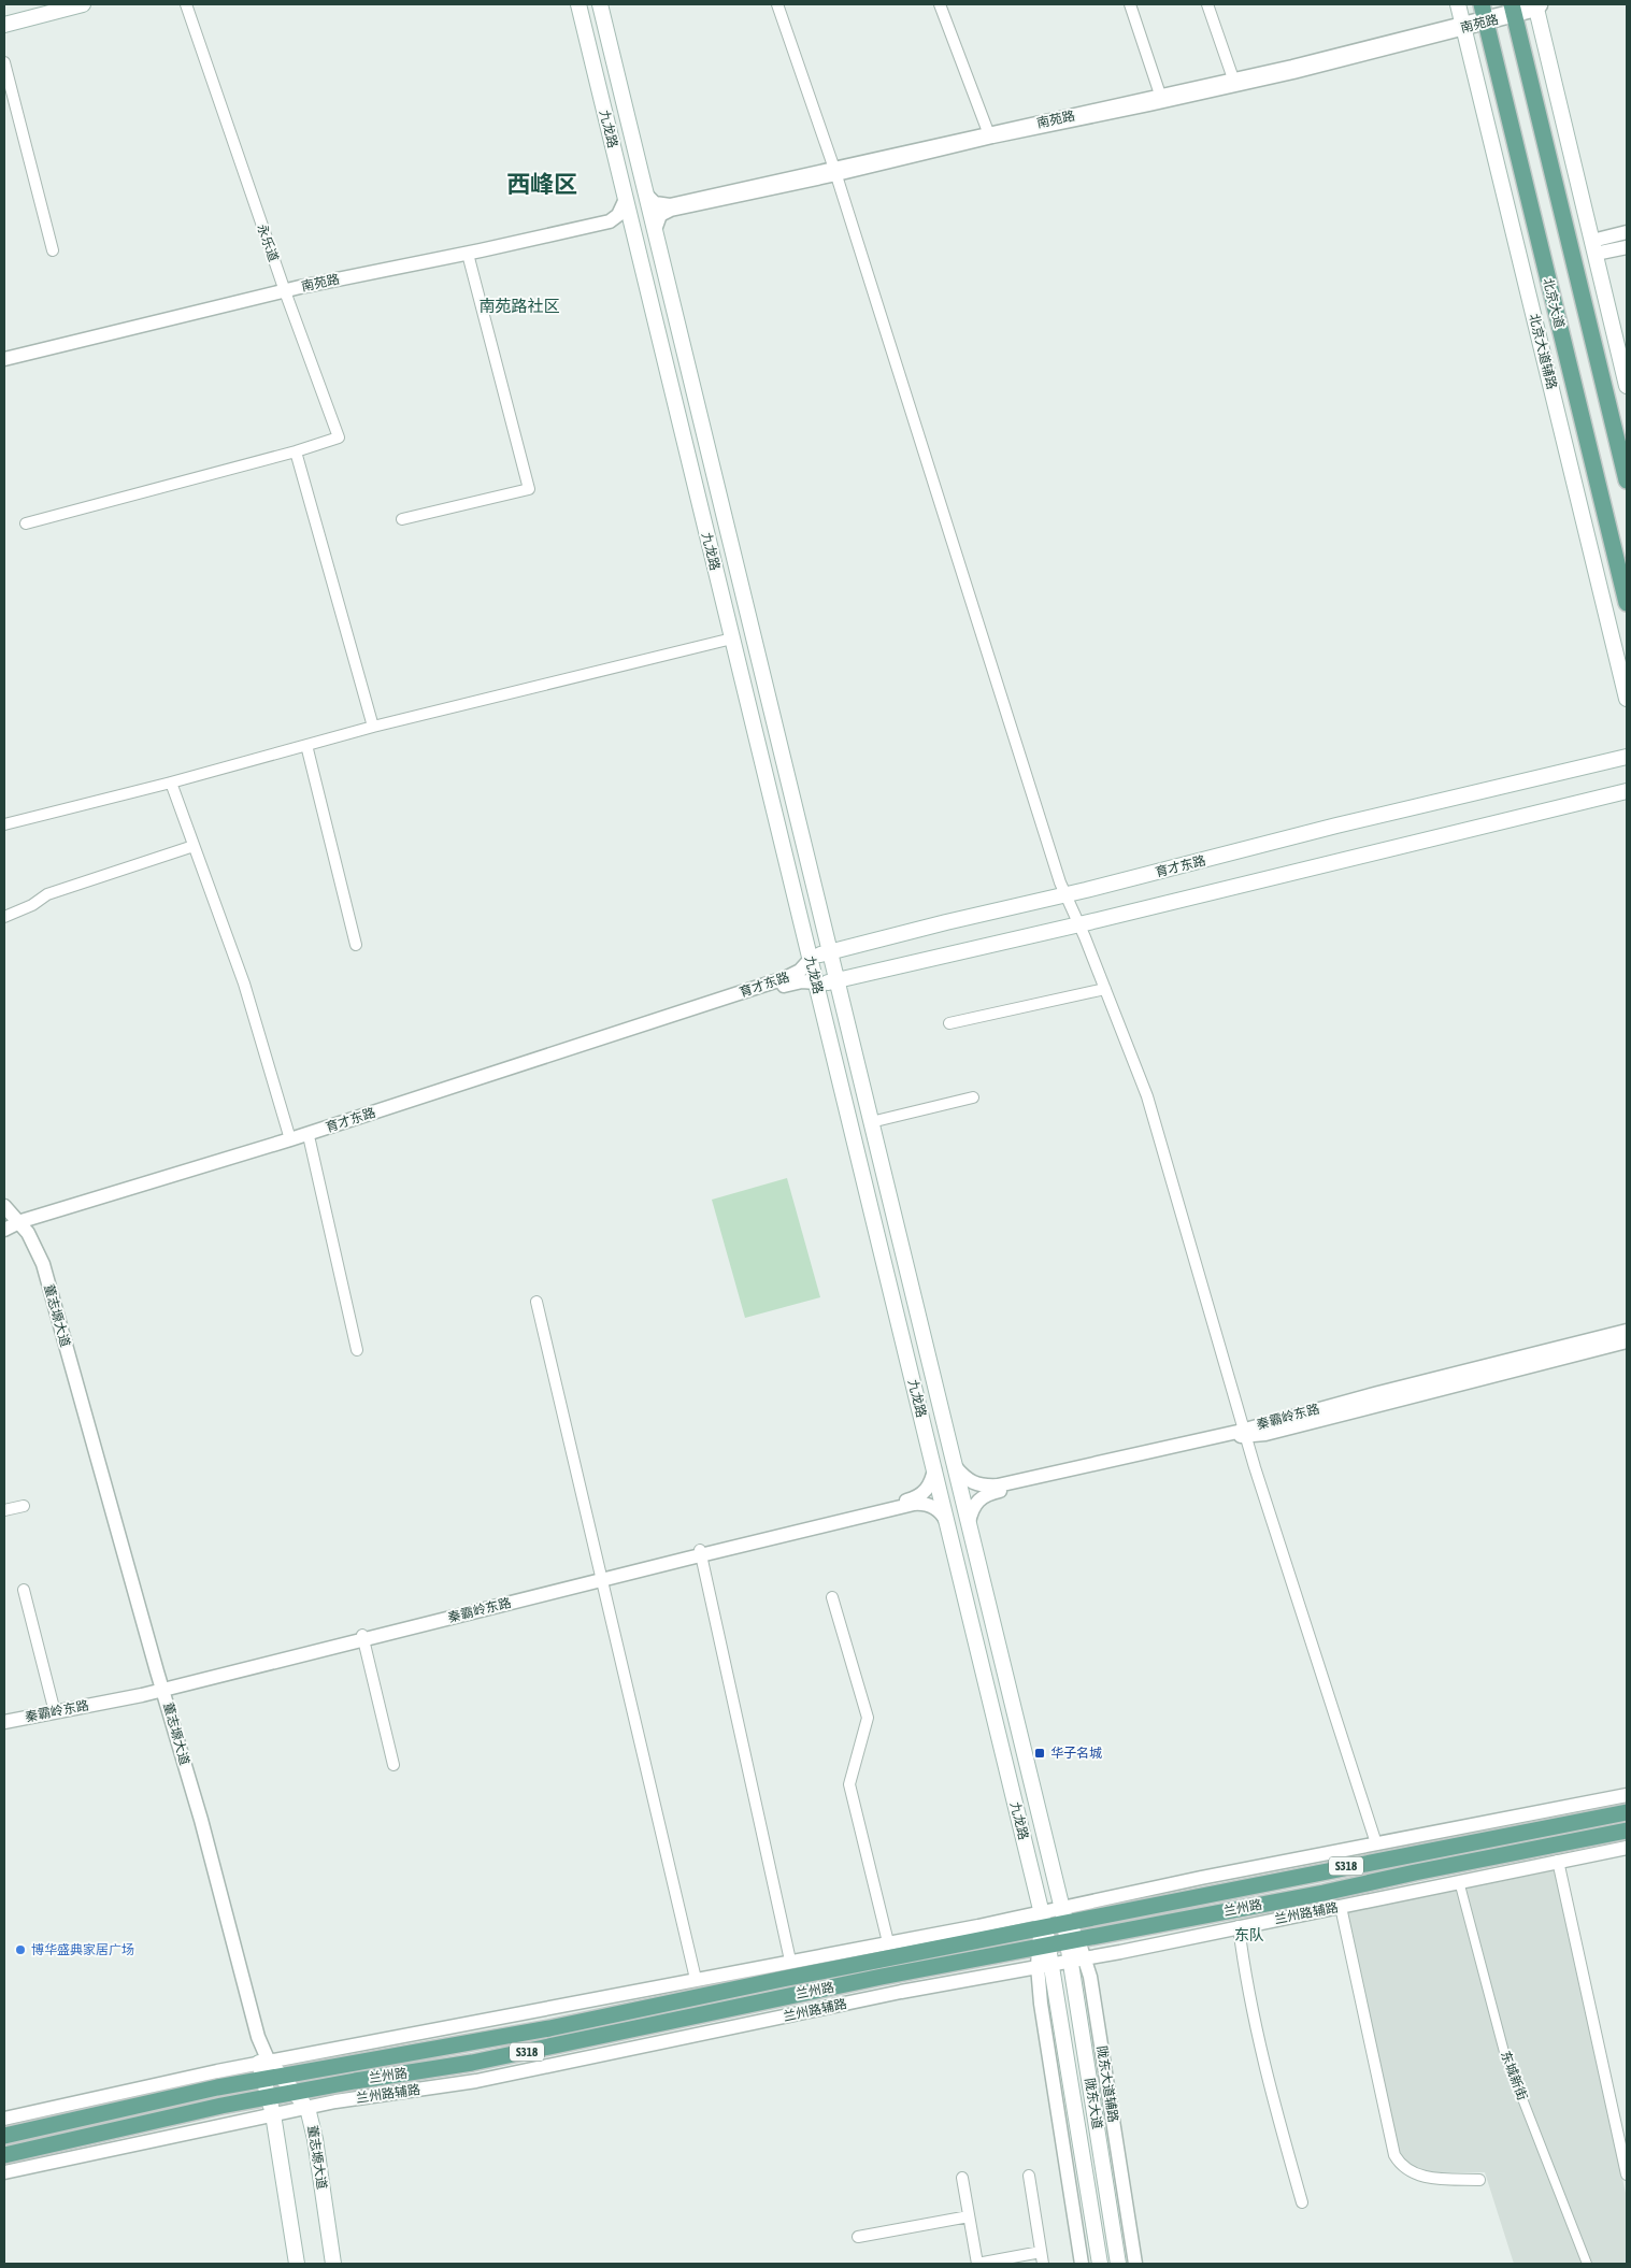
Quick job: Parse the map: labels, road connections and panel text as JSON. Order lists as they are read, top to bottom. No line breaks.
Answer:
{"streets":{"main road":["九龙路","北京大道","北京大道辅路","育才东路","董志塬大道","S318","兰州路","陇东大道"],"street":["南苑路","永乐道","秦霸岭东路","兰州路辅路","东城新街","陇东大道辅路"]},"crossings":[["南苑路","九龙路"],["南苑路","永乐道"],["南苑路","北京大道"],["南苑路","北京大道辅路"],["九龙路","育才东路"],["九龙路","秦霸岭东路"],["九龙路","兰州路"],["九龙路","陇东大道"],["育才东路","董志塬大道"],["董志塬大道","秦霸岭东路"],["董志塬大道","兰州路"],["董志塬大道","兰州路辅路"],["兰州路","陇东大道"],["兰州路辅路","东城新街"],["兰州路辅路","陇东大道辅路"],["兰州路辅路","陇东大道"],["陇东大道辅路","陇东大道"]],"districts":["西峰区","南苑路社区","东队"],"places":{"transit":["华子名城"],"other":["博华盛典家居广场"]}}
